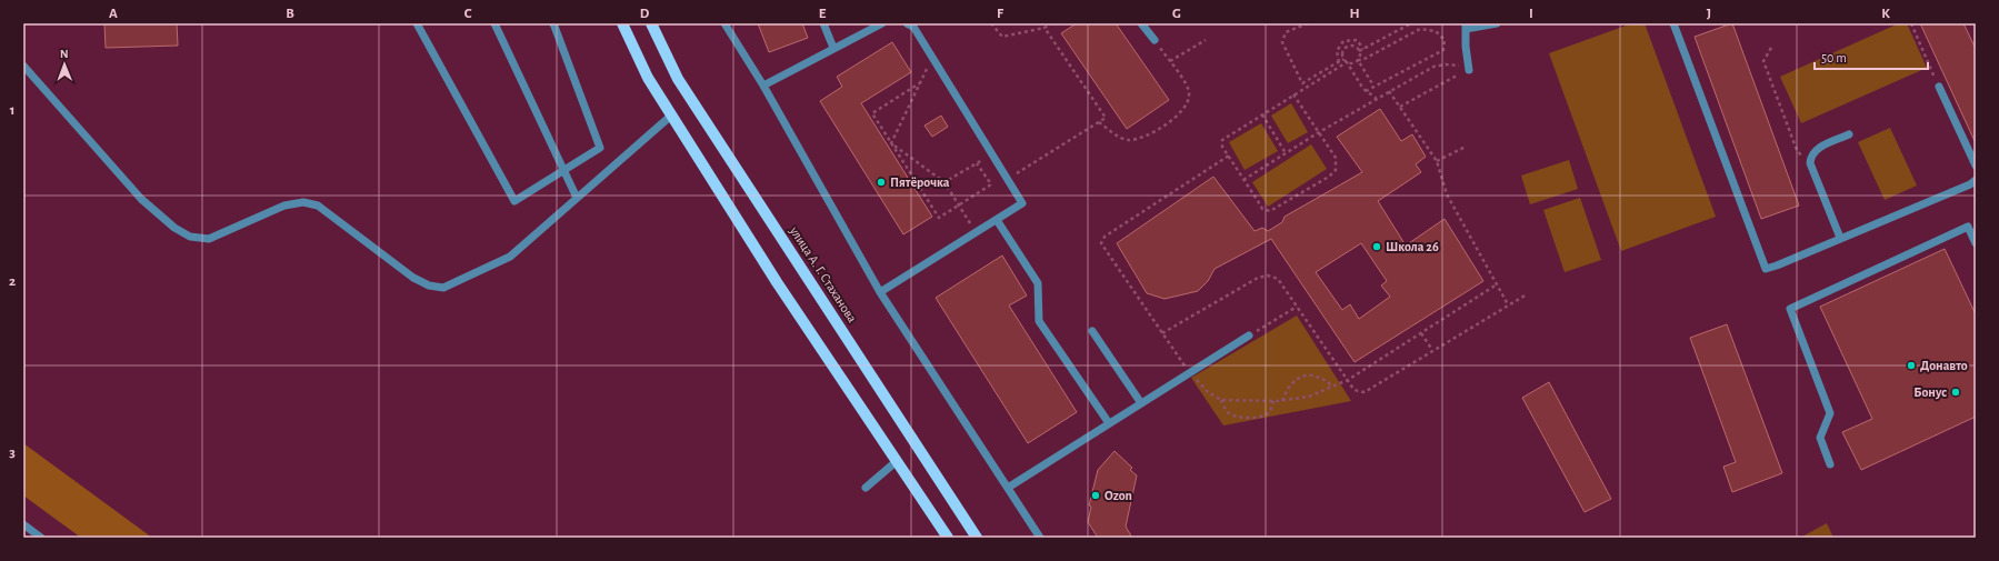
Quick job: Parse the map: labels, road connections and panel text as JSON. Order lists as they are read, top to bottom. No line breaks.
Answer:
{"streets":{"main road":["улица А. Г. Стаханова"]},"places":["Пятёрочка","Школа 26","Донавто","Бонус","Ozon"],"scale_bar":"50 m","north":"top","grid":{"columns":["A","B","C","D","E","F","G","H","I","J","K"],"rows":["1","2","3"]}}
